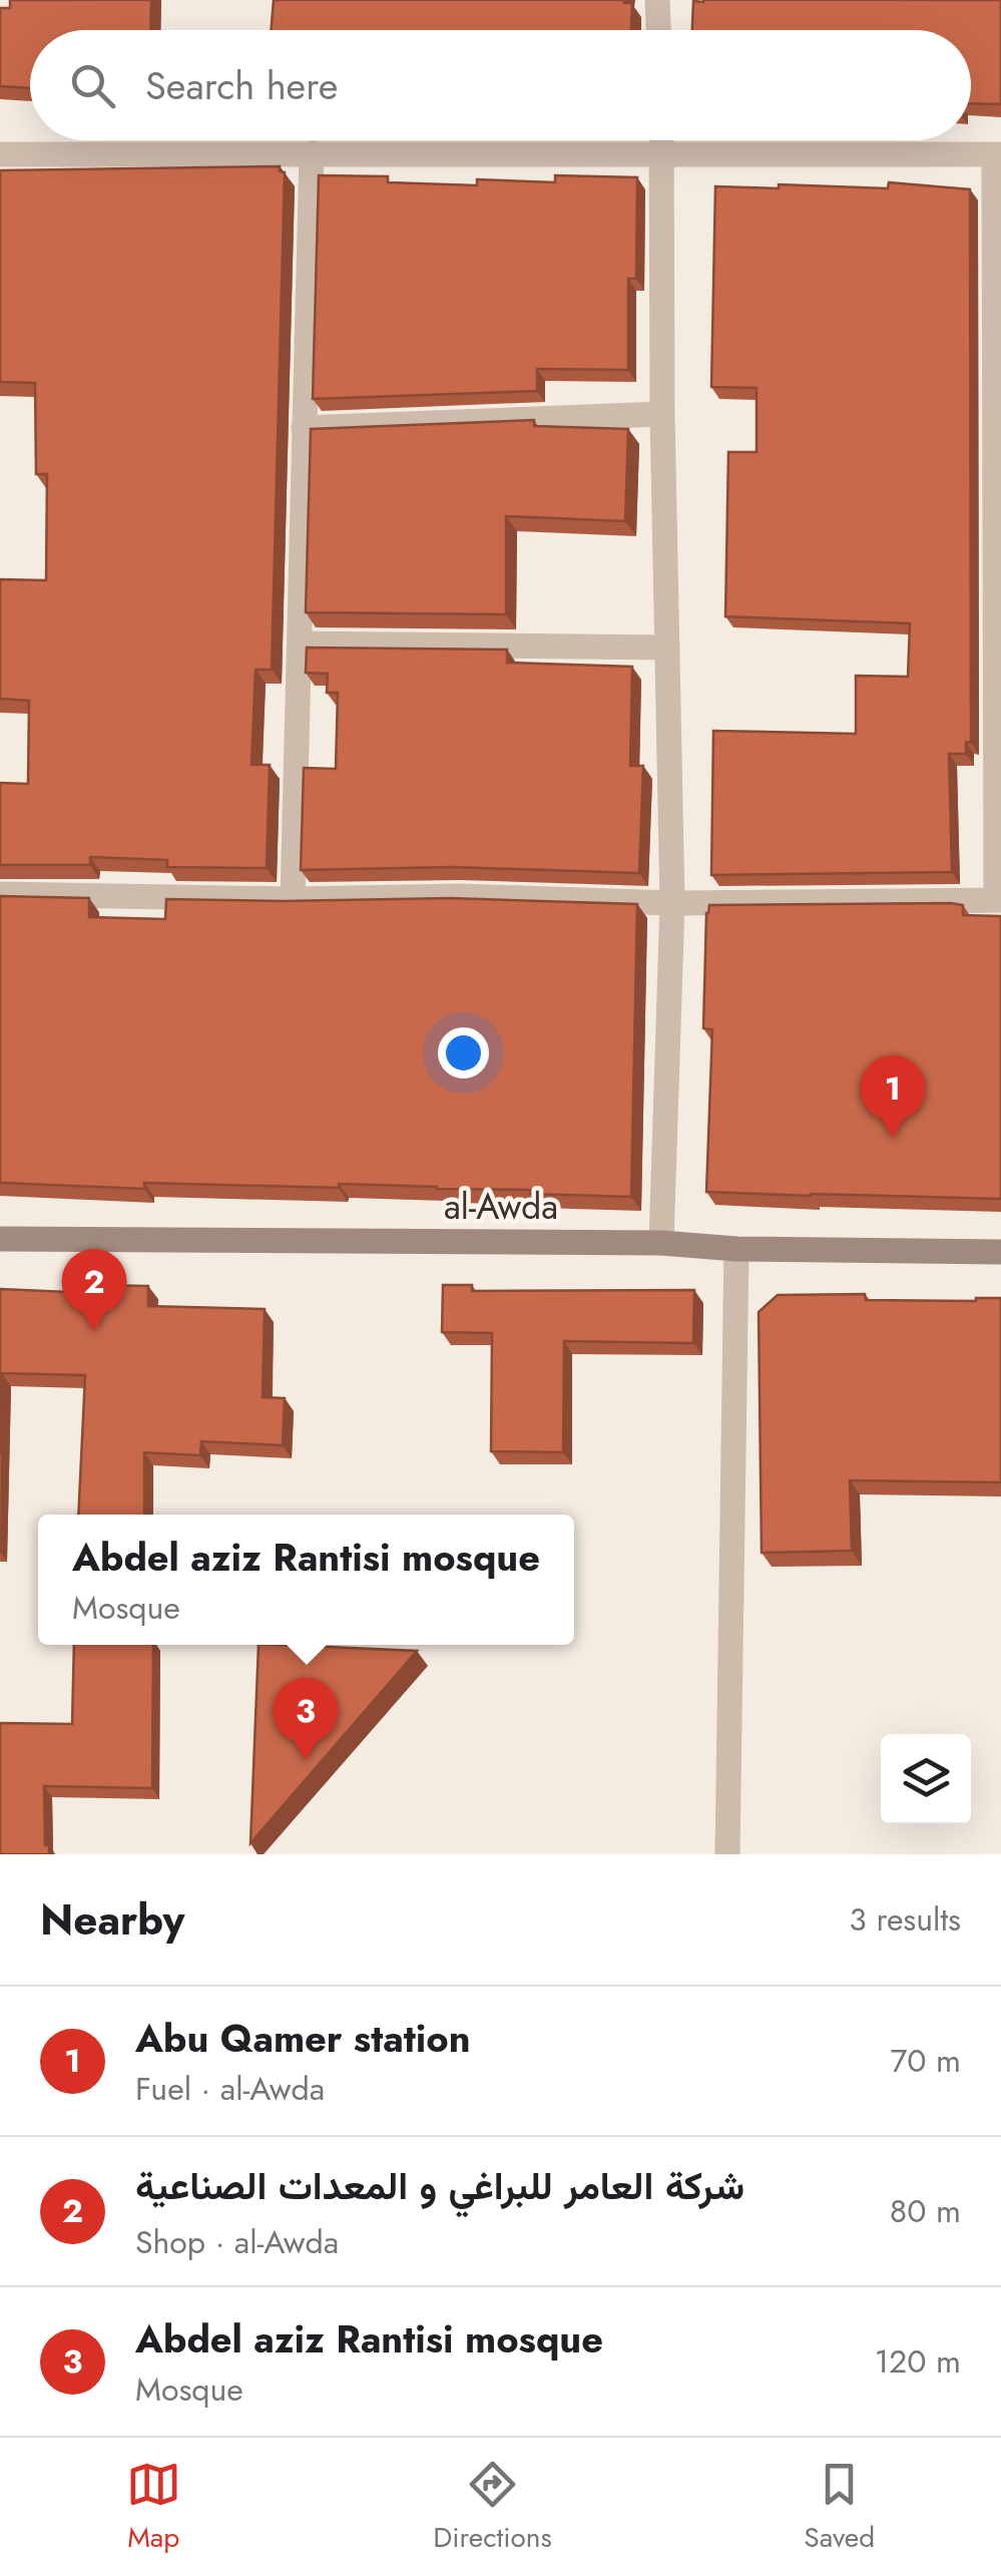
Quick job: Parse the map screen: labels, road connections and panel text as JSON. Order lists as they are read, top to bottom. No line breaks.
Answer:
{"streets":{"main road":["al-Awda"]},"page":{"search":"Search here","pins":["1","2","3"],"popup":["Abdel aziz Rantisi mosque","Mosque"],"heading":["Nearby","3 results"],"list":[{"mark":"1","name":"Abu Qamer station","note":"Fuel · al-Awda","value":"70 m"},{"mark":"2","name":"شركة العامر للبراغي و المعدات الصناعية","note":"Shop · al-Awda","value":"80 m"},{"mark":"3","name":"Abdel aziz Rantisi mosque","note":"Mosque","value":"120 m"}],"nav":["Map","Directions","Saved"]}}
